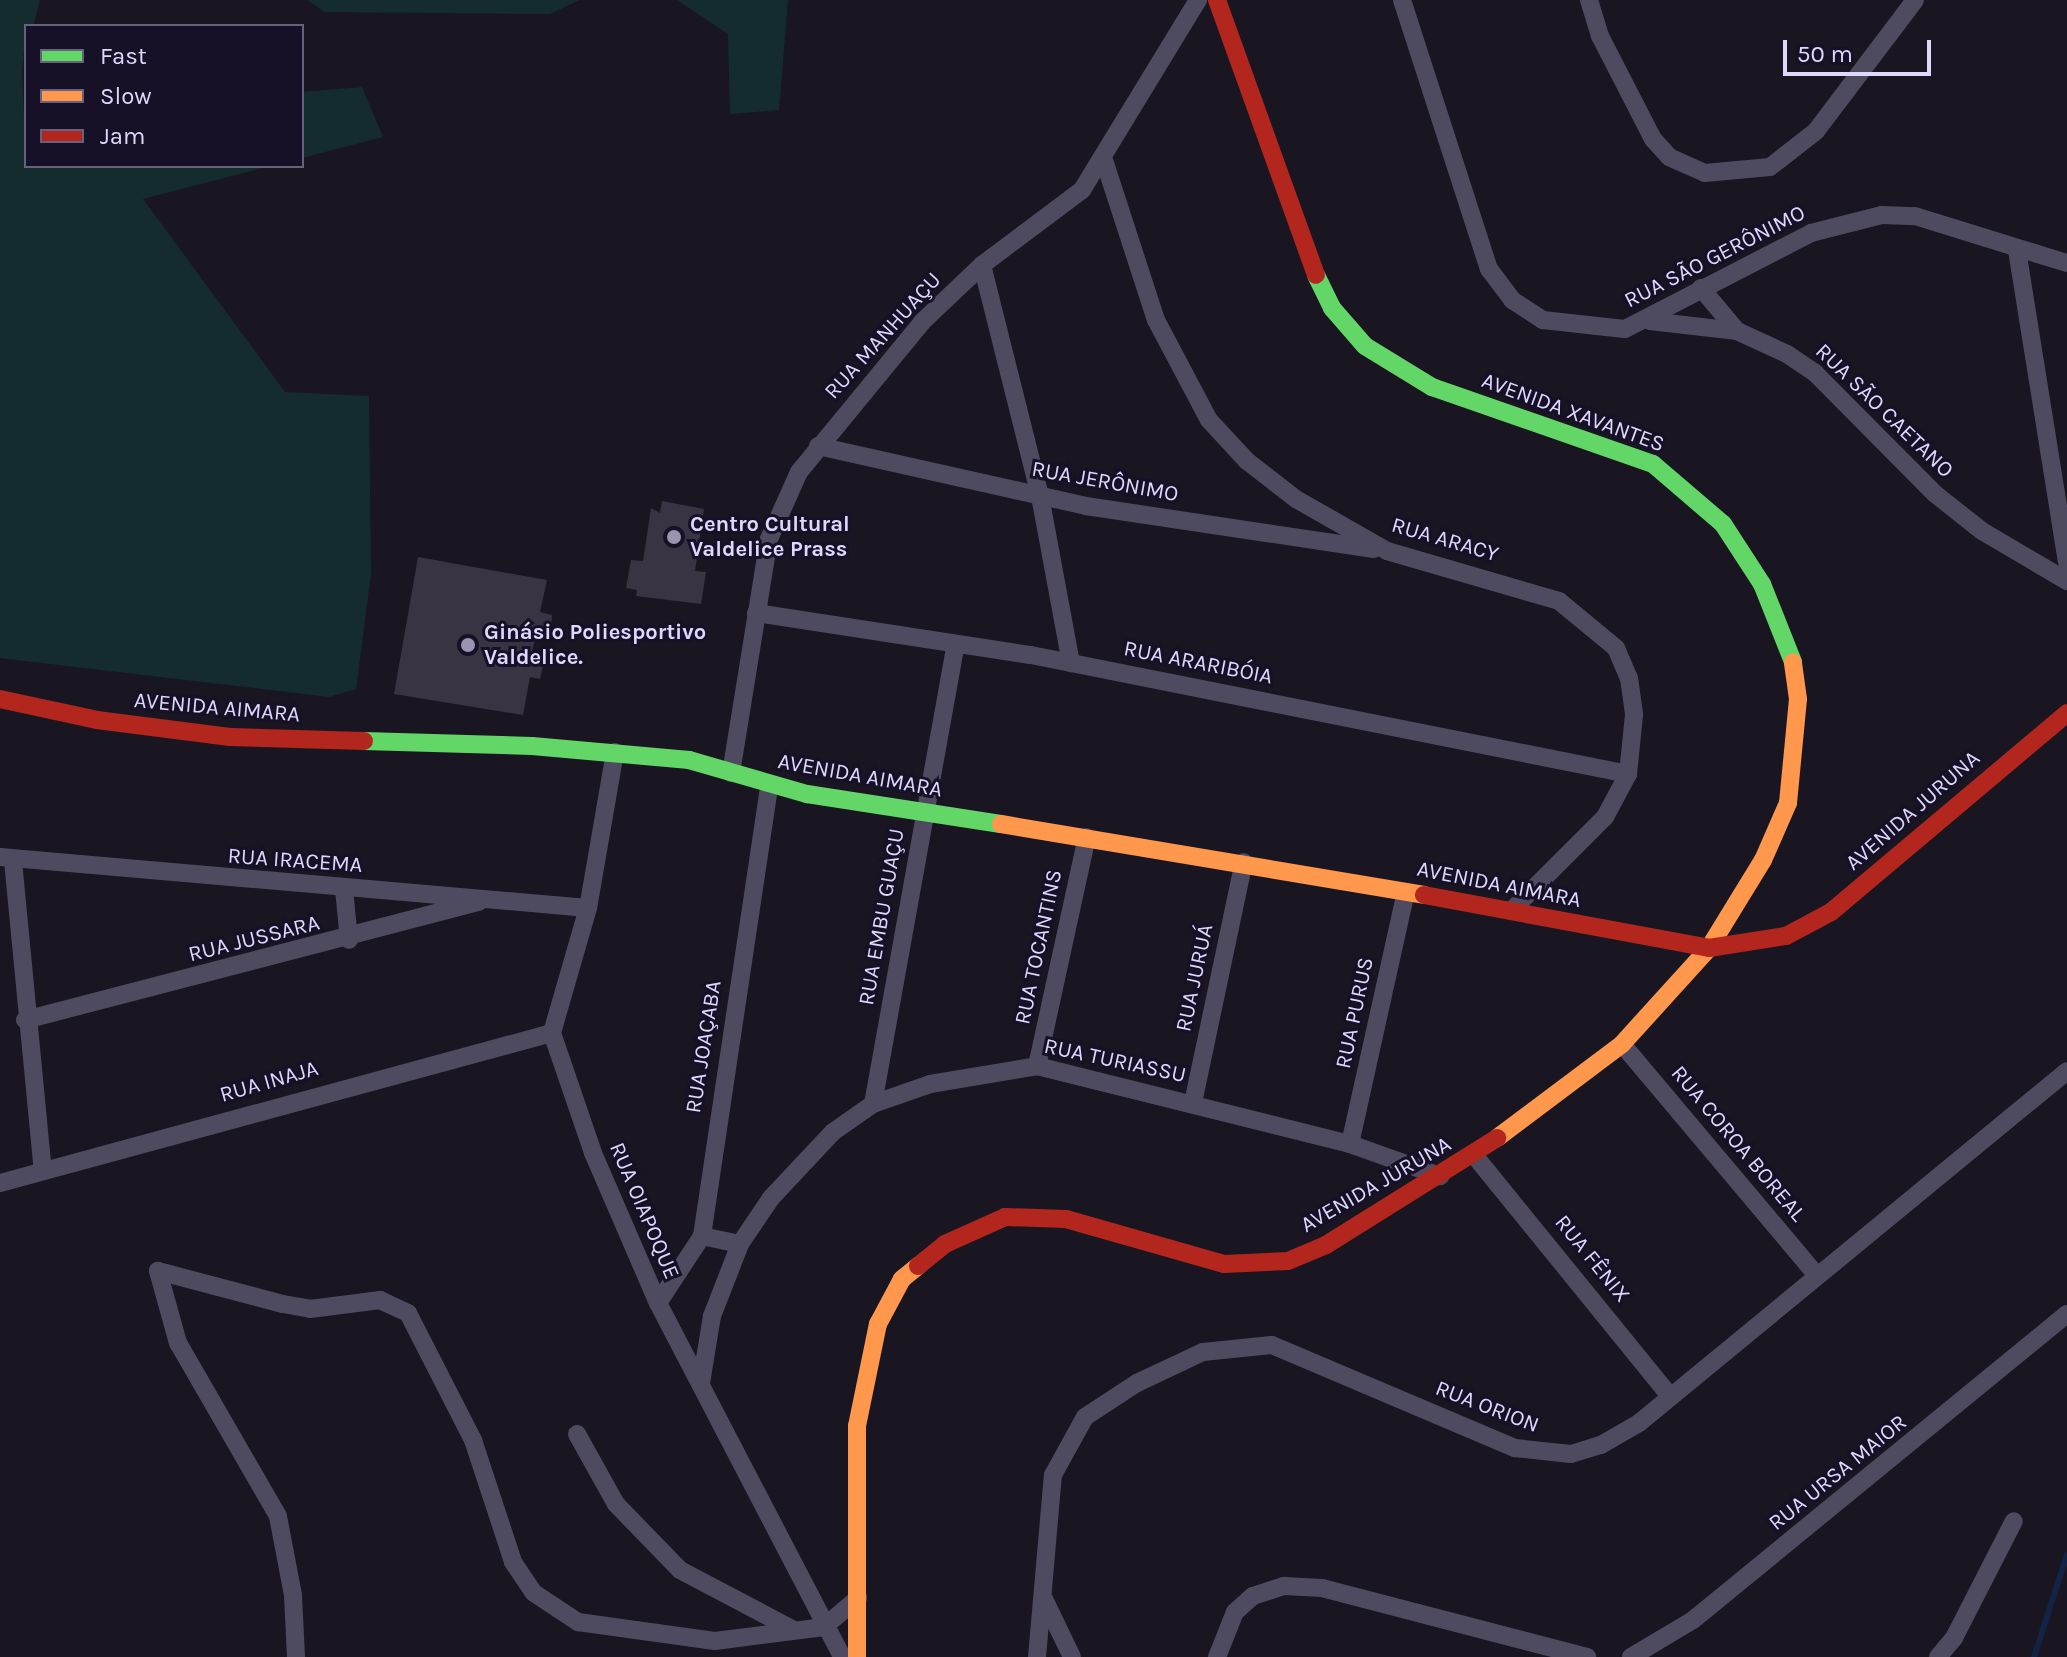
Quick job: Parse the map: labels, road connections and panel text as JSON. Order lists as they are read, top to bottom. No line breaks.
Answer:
{"streets":{"street":["RUA SÃO GERÔNIMO","RUA MANHUAÇU","RUA SÃO CAETANO","AVENIDA XAVANTES","RUA JERÔNIMO","RUA ARACY","RUA ARARIBÓIA","AVENIDA AIMARA","AVENIDA JURUNA","RUA IRACEMA","RUA EMBU GUAÇU","RUA JUSSARA","RUA TOCANTINS","RUA JURUÁ","RUA PURUS","RUA JOAÇABA","RUA TURIASSU","RUA INAJA","RUA COROA BOREAL","RUA OIAPOQUE","RUA FÊNIX","RUA ORION","RUA URSA MAIOR"]},"crossings":[["RUA SÃO GERÔNIMO","RUA SÃO CAETANO"],["RUA MANHUAÇU","RUA JERÔNIMO"],["RUA MANHUAÇU","RUA ARACY"],["RUA MANHUAÇU","RUA ARARIBÓIA"],["RUA MANHUAÇU","AVENIDA AIMARA"],["AVENIDA XAVANTES","AVENIDA AIMARA"],["AVENIDA XAVANTES","AVENIDA JURUNA"],["RUA JERÔNIMO","RUA ARACY"],["RUA ARACY","RUA ARARIBÓIA"],["RUA ARACY","AVENIDA AIMARA"],["RUA ARARIBÓIA","RUA EMBU GUAÇU"],["AVENIDA AIMARA","AVENIDA JURUNA"],["AVENIDA AIMARA","RUA EMBU GUAÇU"],["AVENIDA AIMARA","RUA TOCANTINS"],["AVENIDA AIMARA","RUA JURUÁ"],["AVENIDA AIMARA","RUA PURUS"],["AVENIDA AIMARA","RUA JOAÇABA"],["AVENIDA JURUNA","RUA TURIASSU"],["AVENIDA JURUNA","RUA COROA BOREAL"],["AVENIDA JURUNA","RUA FÊNIX"],["RUA IRACEMA","RUA JUSSARA"],["RUA EMBU GUAÇU","RUA TURIASSU"],["RUA TOCANTINS","RUA TURIASSU"],["RUA JURUÁ","RUA TURIASSU"],["RUA PURUS","RUA TURIASSU"],["RUA JOAÇABA","RUA OIAPOQUE"],["RUA TURIASSU","RUA OIAPOQUE"],["RUA INAJA","RUA OIAPOQUE"],["RUA COROA BOREAL","RUA ORION"],["RUA FÊNIX","RUA ORION"]],"places":["Centro Cultural Valdelice Prass","Ginásio Poliesportivo Valdelice."],"legend":["Fast","Slow","Jam"],"scale_bar":"50 m"}
